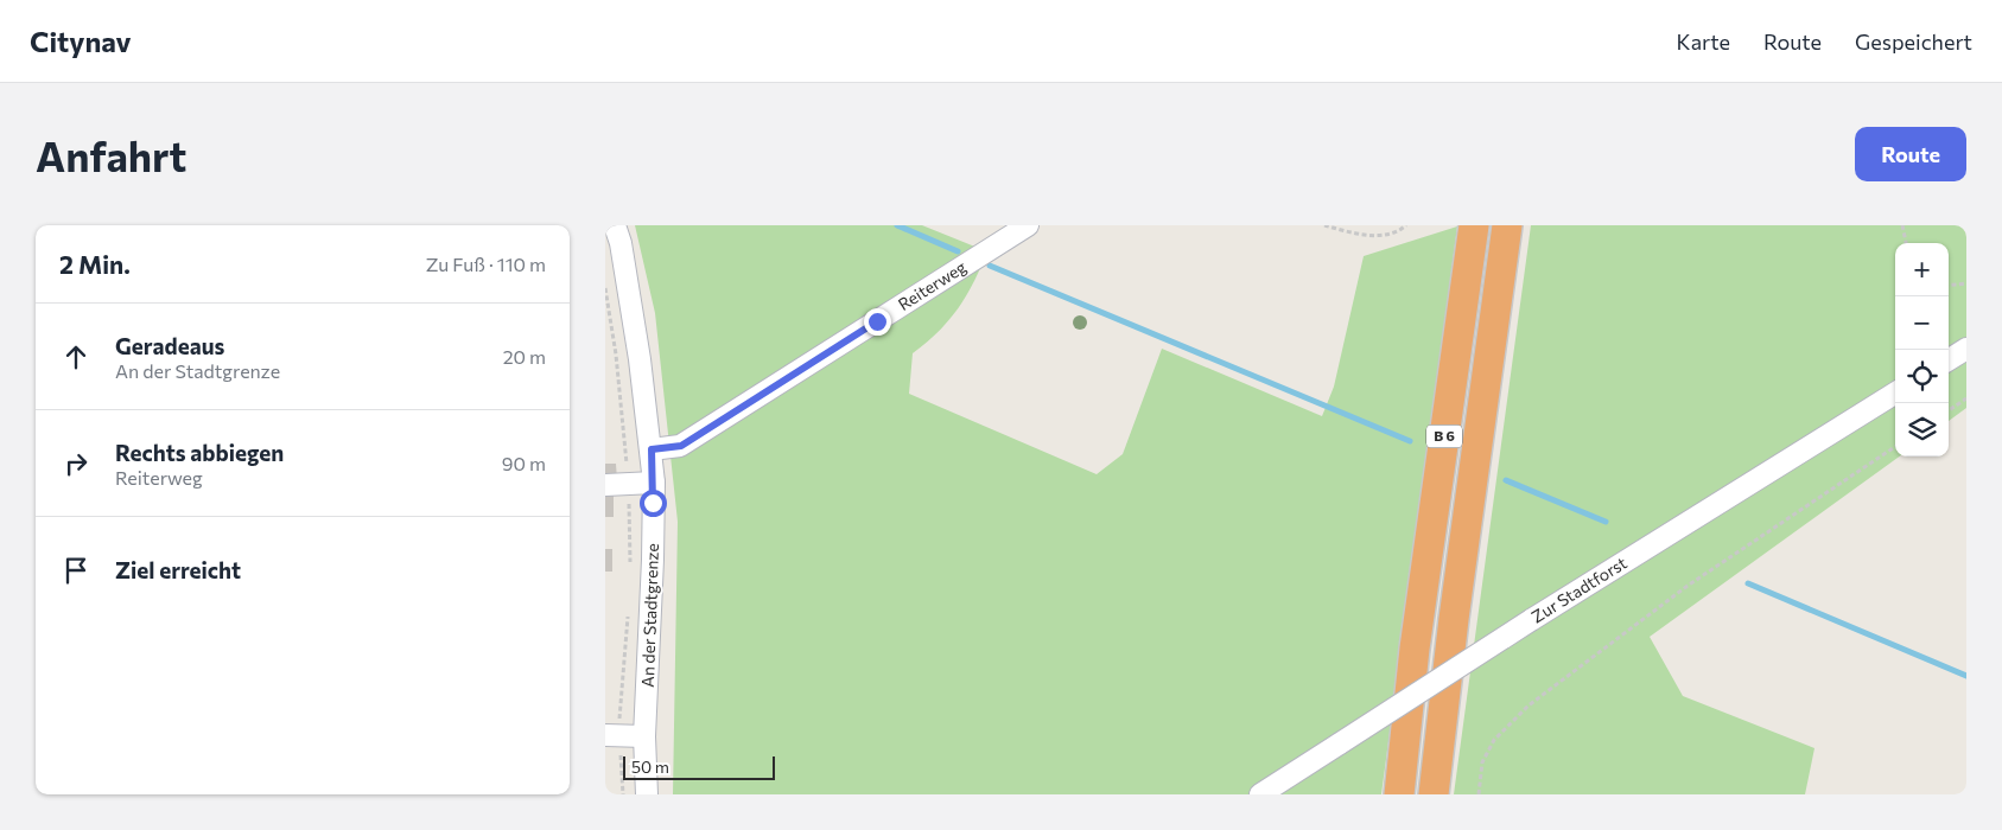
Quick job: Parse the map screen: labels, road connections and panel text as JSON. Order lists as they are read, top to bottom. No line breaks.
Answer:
{"streets":{"highway":["B 6"],"street":["Reiterweg","Zur Stadtforst","An der Stadtgrenze"]},"crossings":[["Reiterweg","An der Stadtgrenze"]],"scale_bar":"50 m","page":{"header":"Citynav","nav":["Karte","Route","Gespeichert"],"buttons":"Route","title":"Anfahrt","heading":["2 Min.","Zu Fuß · 110 m"],"map_buttons":["+","−"],"list":[["Geradeaus","An der Stadtgrenze","20 m"],["Rechts abbiegen","Reiterweg","90 m"],"Ziel erreicht"],"scale":"50 m"}}
